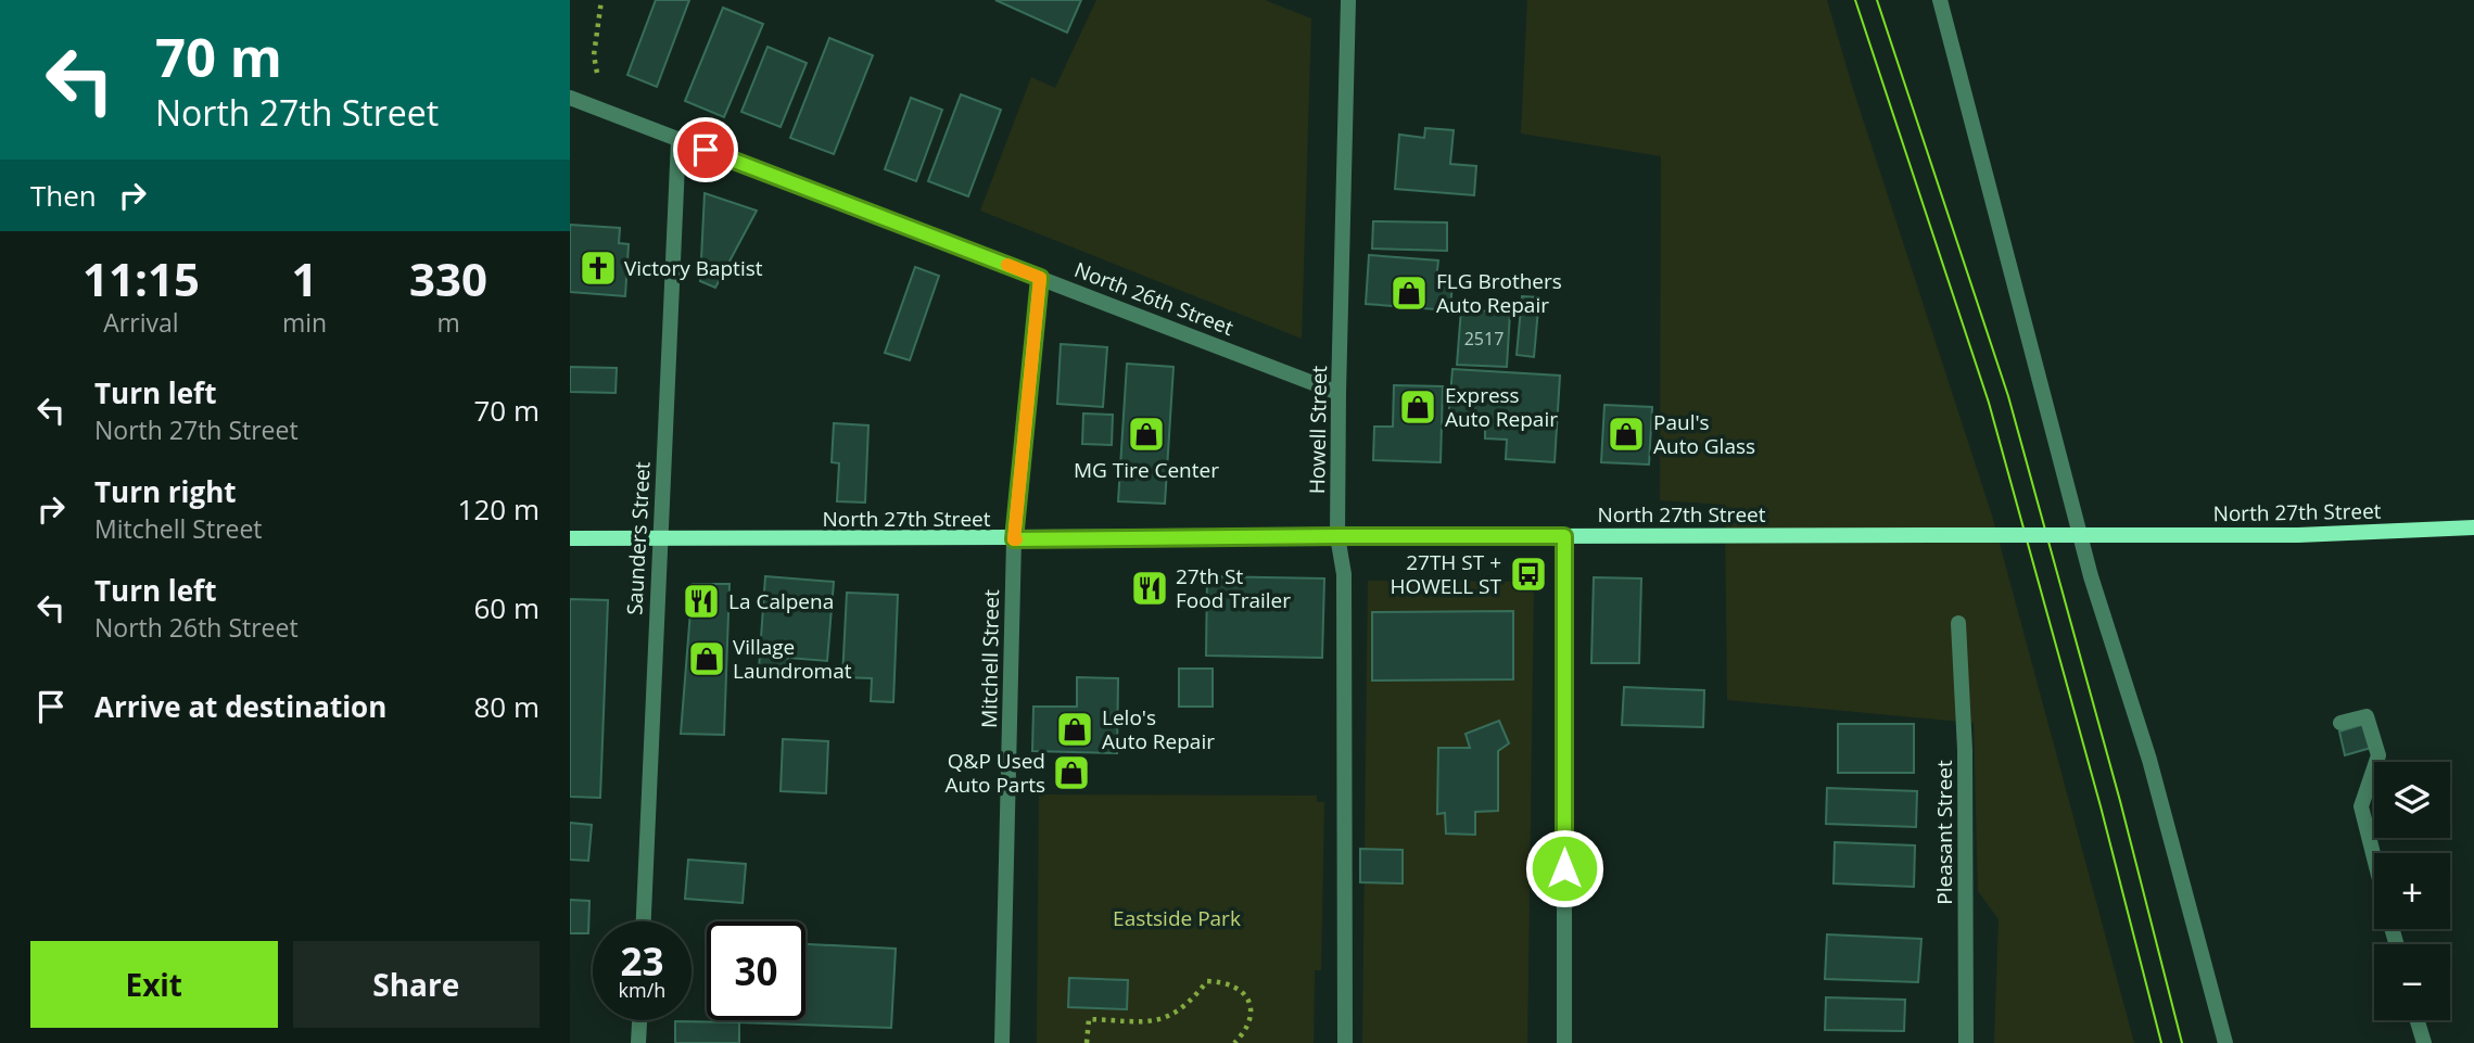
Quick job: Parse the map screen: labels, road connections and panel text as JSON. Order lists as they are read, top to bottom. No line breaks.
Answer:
{"streets":{"main road":["North 27th Street"],"street":["North 26th Street","Howell Street","Saunders Street","Mitchell Street","Pleasant Street"]},"crossings":[["North 26th Street","Howell Street"],["North 26th Street","Saunders Street"],["North 26th Street","Mitchell Street"],["Howell Street","North 27th Street"],["North 27th Street","Saunders Street"],["North 27th Street","Mitchell Street"]],"parks":["Eastside Park"],"places":{"church":["Victory Baptist"],"shop":["FLG Brothers Auto Repair","Express Auto Repair","MG Tire Center","Paul's Auto Glass","Village Laundromat","Lelo's Auto Repair","Q&P Used Auto Parts"],"bus stop":["27TH ST + HOWELL ST"],"restaurant":["27th St Food Trailer","La Calpena"]},"house_numbers":["2517"],"page":{"turn":["70 m","North 27th Street"],"then":"Then","eta":["11:15","Arrival","1","min","330","m"],"list":[{"name":"Turn left","note":"North 27th Street","value":"70 m"},{"name":"Turn right","note":"Mitchell Street","value":"120 m"},{"name":"Turn left","note":"North 26th Street","value":"60 m"},{"name":"Arrive at destination","value":"80 m"}],"map_buttons":["+","−"],"speed":"23 km/h","limit":"30","buttons":["Exit","Share"]}}
